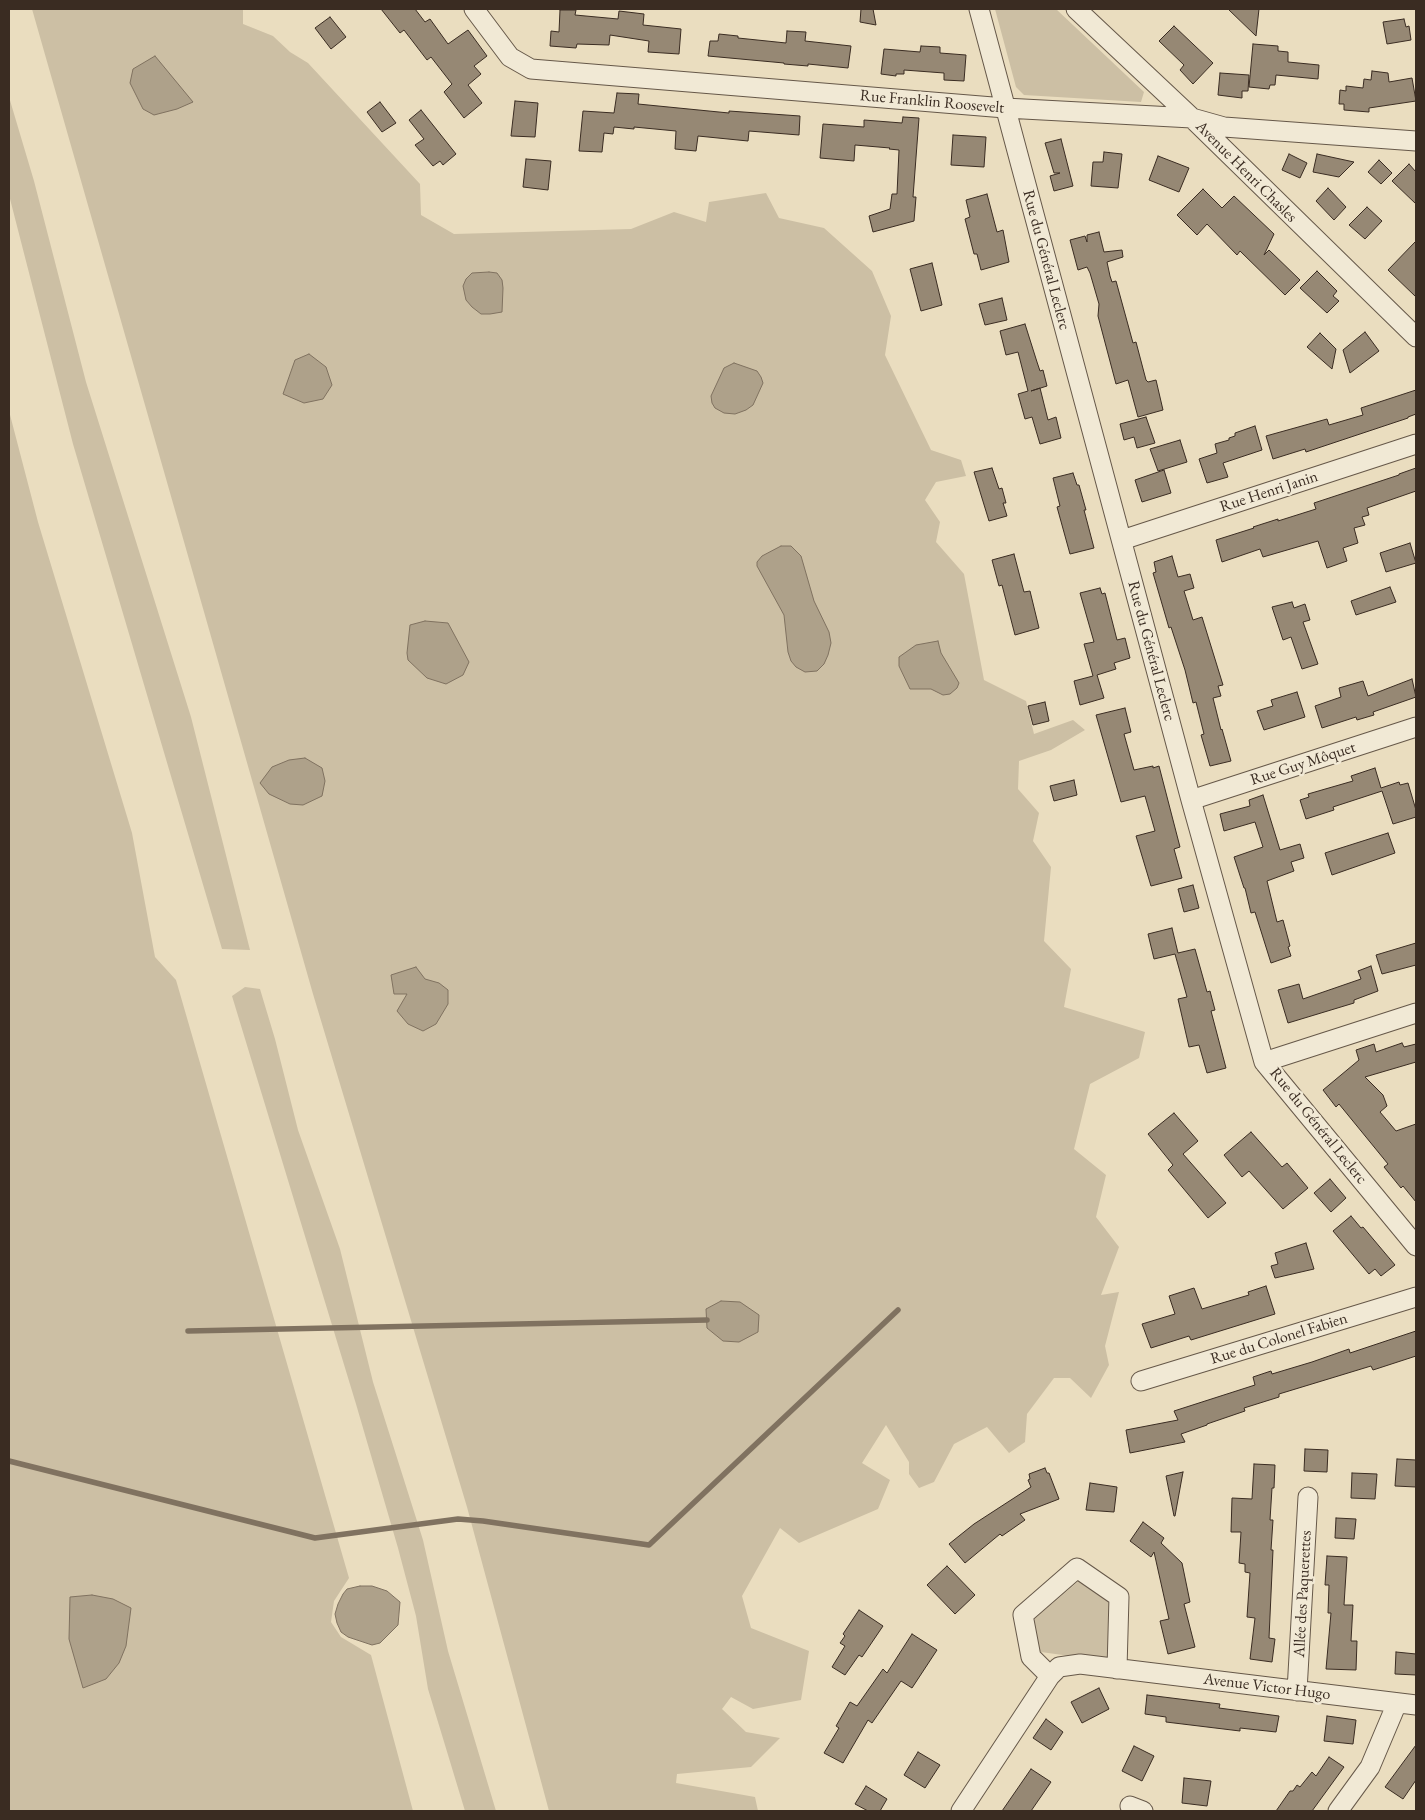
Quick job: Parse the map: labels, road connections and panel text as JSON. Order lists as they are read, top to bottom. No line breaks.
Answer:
{"streets":{"street":["Rue Franklin Roosevelt","Avenue Henri Chasles","Rue du Général Leclerc","Rue Henri Janin","Rue Guy Môquet","Rue du Colonel Fabien","Allée des Paquerettes","Avenue Victor Hugo"]},"crossings":[["Rue Franklin Roosevelt","Avenue Henri Chasles"],["Rue Franklin Roosevelt","Rue du Général Leclerc"],["Rue du Général Leclerc","Rue Henri Janin"],["Rue du Général Leclerc","Rue Guy Môquet"],["Allée des Paquerettes","Avenue Victor Hugo"]]}
